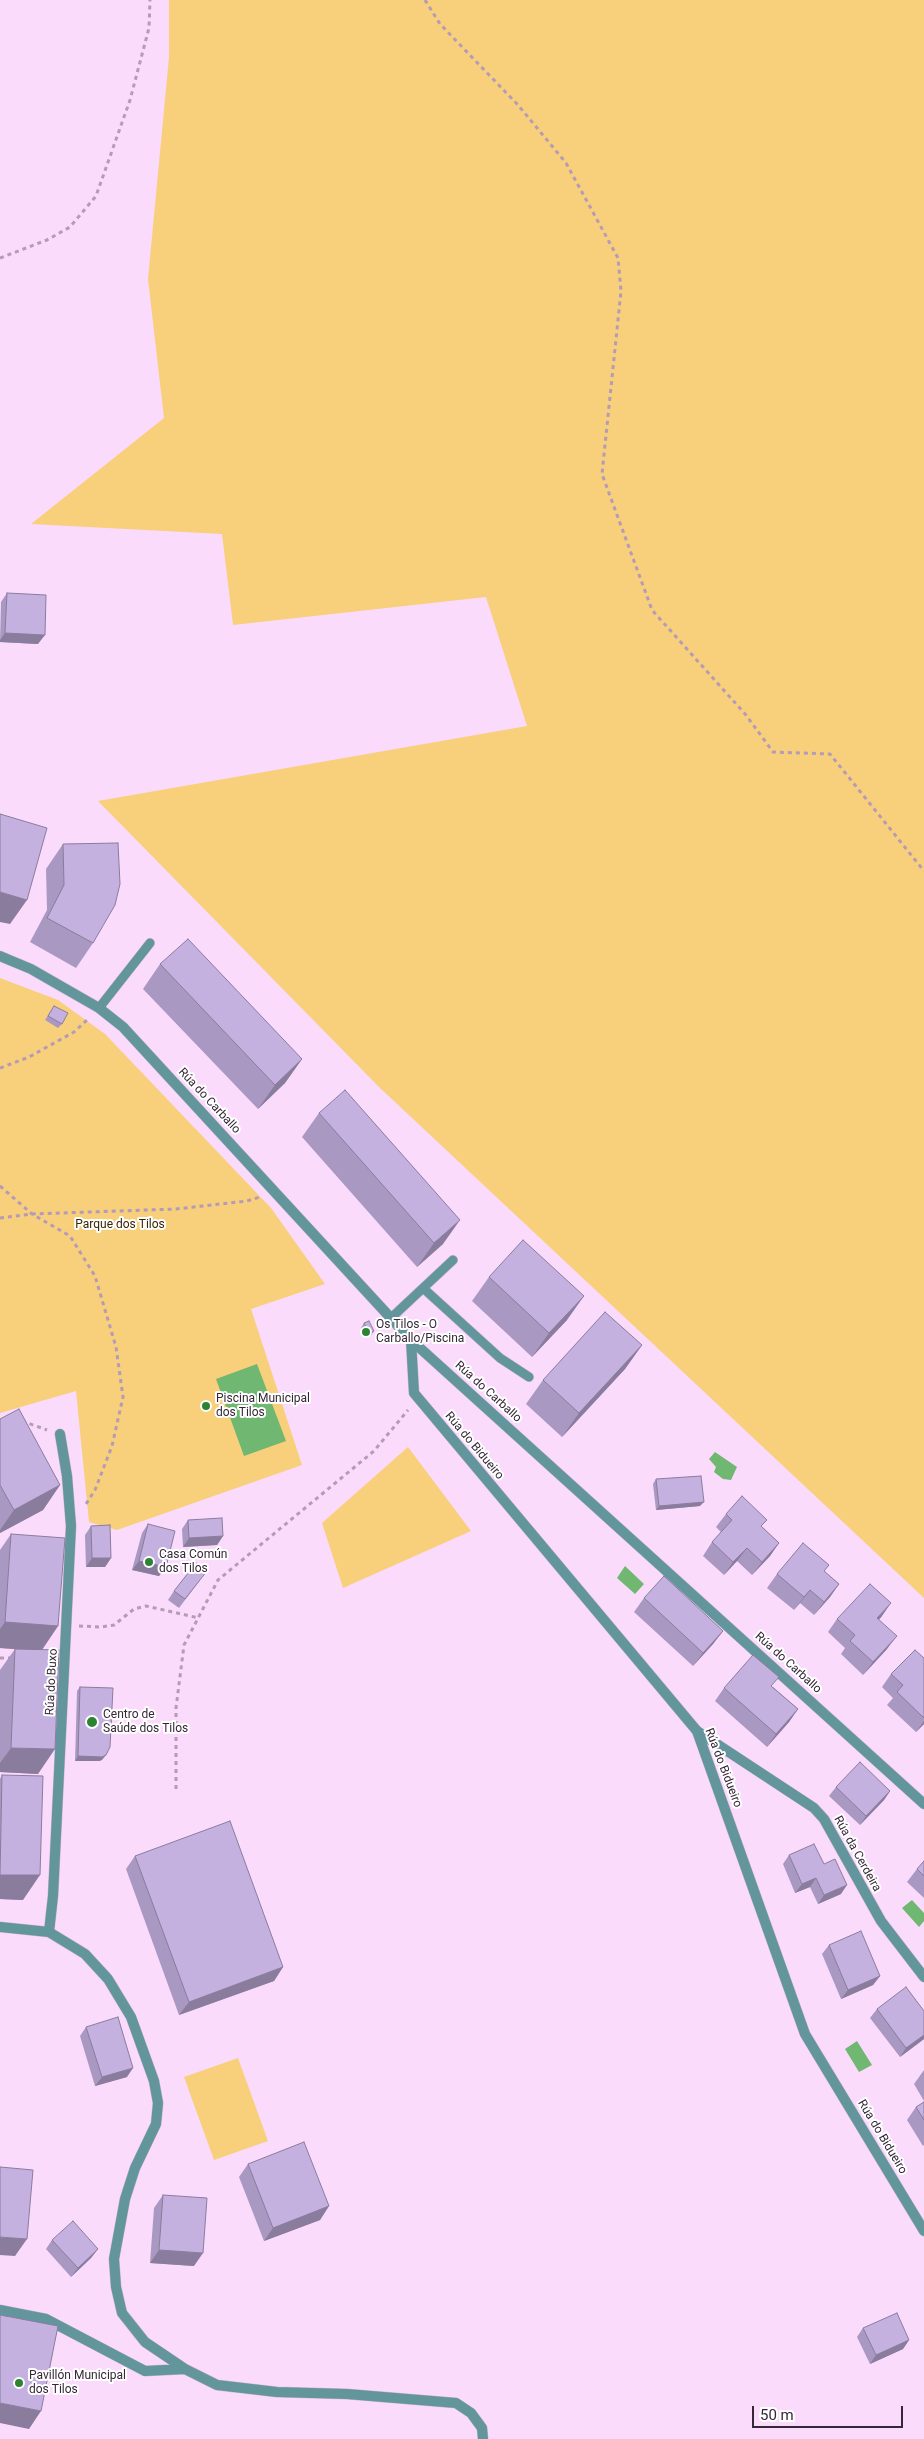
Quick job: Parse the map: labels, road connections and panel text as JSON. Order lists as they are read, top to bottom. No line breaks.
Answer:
{"streets":{"street":["Rúa do Carballo","Rúa do Bidueiro","Rúa do Buxo","Rúa da Cerdeira"]},"crossings":[["Rúa do Carballo","Rúa do Bidueiro"],["Rúa do Bidueiro","Rúa da Cerdeira"]],"parks":["Parque dos Tilos"],"places":["Os Tilos - O Carballo/Piscina","Piscina Municipal dos Tilos","Casa Común dos Tilos","Centro de Saúde dos Tilos","Pavillón Municipal dos Tilos"],"scale_bar":"50 m"}
